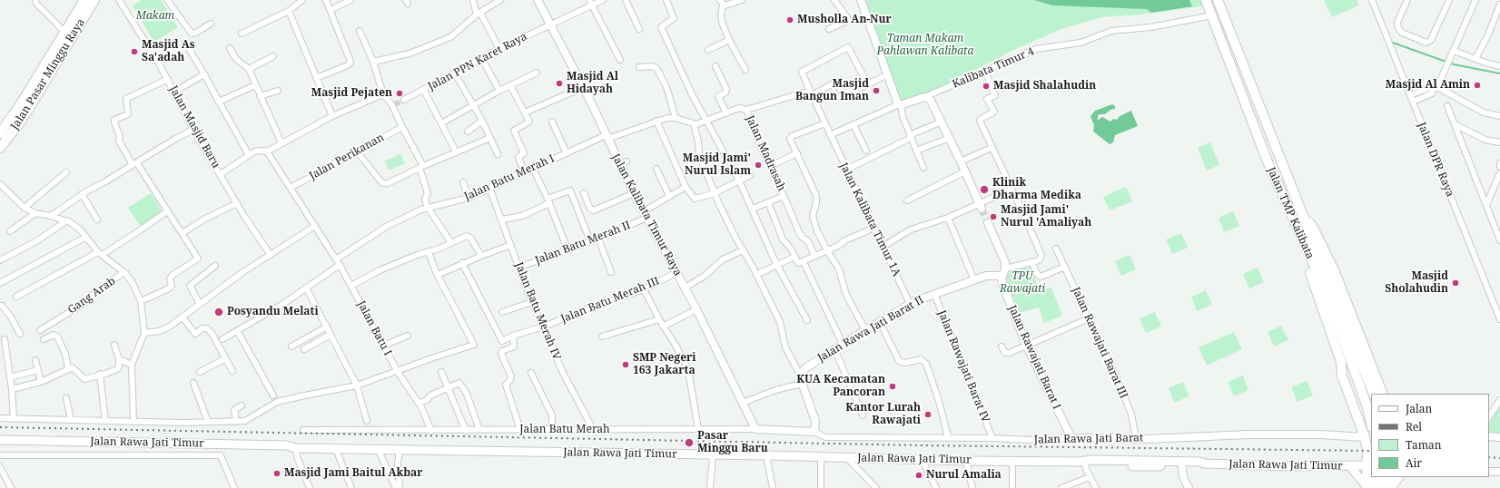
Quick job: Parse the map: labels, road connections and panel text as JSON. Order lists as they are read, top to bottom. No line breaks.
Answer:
{"streets":{"main road":["Jalan Pasar Minggu Raya","Jalan TMP Kalibata","Jalan Rawa Jati Timur"],"street":["Jalan PPN Karet Raya","Kalibata Timur 4","Jalan Masjid Baru","Jalan Madrasah","Jalan Perikanan","Jalan DPR Raya","Jalan Batu Merah I","Jalan Kalibata Timur Raya","Jalan Kalibata Timur 1A","Jalan Batu Merah II","Gang Arab","Jalan Batu Merah III","Jalan Batu Merah IV","Jalan Batu I","Jalan Rawa Jati Barat II","Jalan Rawajati Barat III","Jalan Rawajati Barat I","Jalan Rawajati Barat IV","Jalan Batu Merah","Jalan Rawa Jati Barat"]},"crossings":[["Jalan PPN Karet Raya","Jalan Kalibata Timur Raya"],["Kalibata Timur 4","Jalan TMP Kalibata"],["Jalan Perikanan","Jalan Batu I"],["Jalan Batu Merah I","Jalan Kalibata Timur Raya"],["Jalan Batu Merah I","Jalan Batu Merah IV"],["Jalan Batu Merah I","Jalan Batu I"],["Jalan Kalibata Timur Raya","Jalan Batu Merah II"],["Jalan Kalibata Timur Raya","Jalan Batu Merah III"],["Jalan Kalibata Timur 1A","Jalan Rawa Jati Barat II"],["Jalan Batu Merah II","Jalan Batu Merah IV"],["Jalan Batu Merah III","Jalan Batu Merah IV"],["Jalan Batu Merah IV","Jalan Batu Merah"],["Jalan Batu I","Jalan Batu Merah"],["Jalan Rawa Jati Barat II","Jalan Rawajati Barat I"],["Jalan Rawa Jati Barat II","Jalan Rawajati Barat IV"],["Jalan Rawajati Barat III","Jalan Rawa Jati Barat"],["Jalan Rawajati Barat I","Jalan Rawa Jati Barat"],["Jalan Rawajati Barat IV","Jalan Rawa Jati Barat"]],"parks":["Makam","Taman Makam Pahlawan Kalibata","TPU Rawajati"],"places":["Musholla An-Nur","Masjid As Sa'adah","Masjid Al Hidayah","Masjid Al Amin","Masjid Shalahudin","Masjid Bangun Iman","Masjid Pejaten","Masjid Jami' Nurul Islam","Klinik Dharma Medika","Masjid Jami' Nurul 'Amaliyah","Masjid Sholahudin","Posyandu Melati","SMP Negeri 163 Jakarta","KUA Kecamatan Pancoran","Kantor Lurah Rawajati","Pasar Minggu Baru","Masjid Jami Baitul Akbar","Nurul Amalia"],"legend":["Jalan","Rel","Taman","Air"]}
